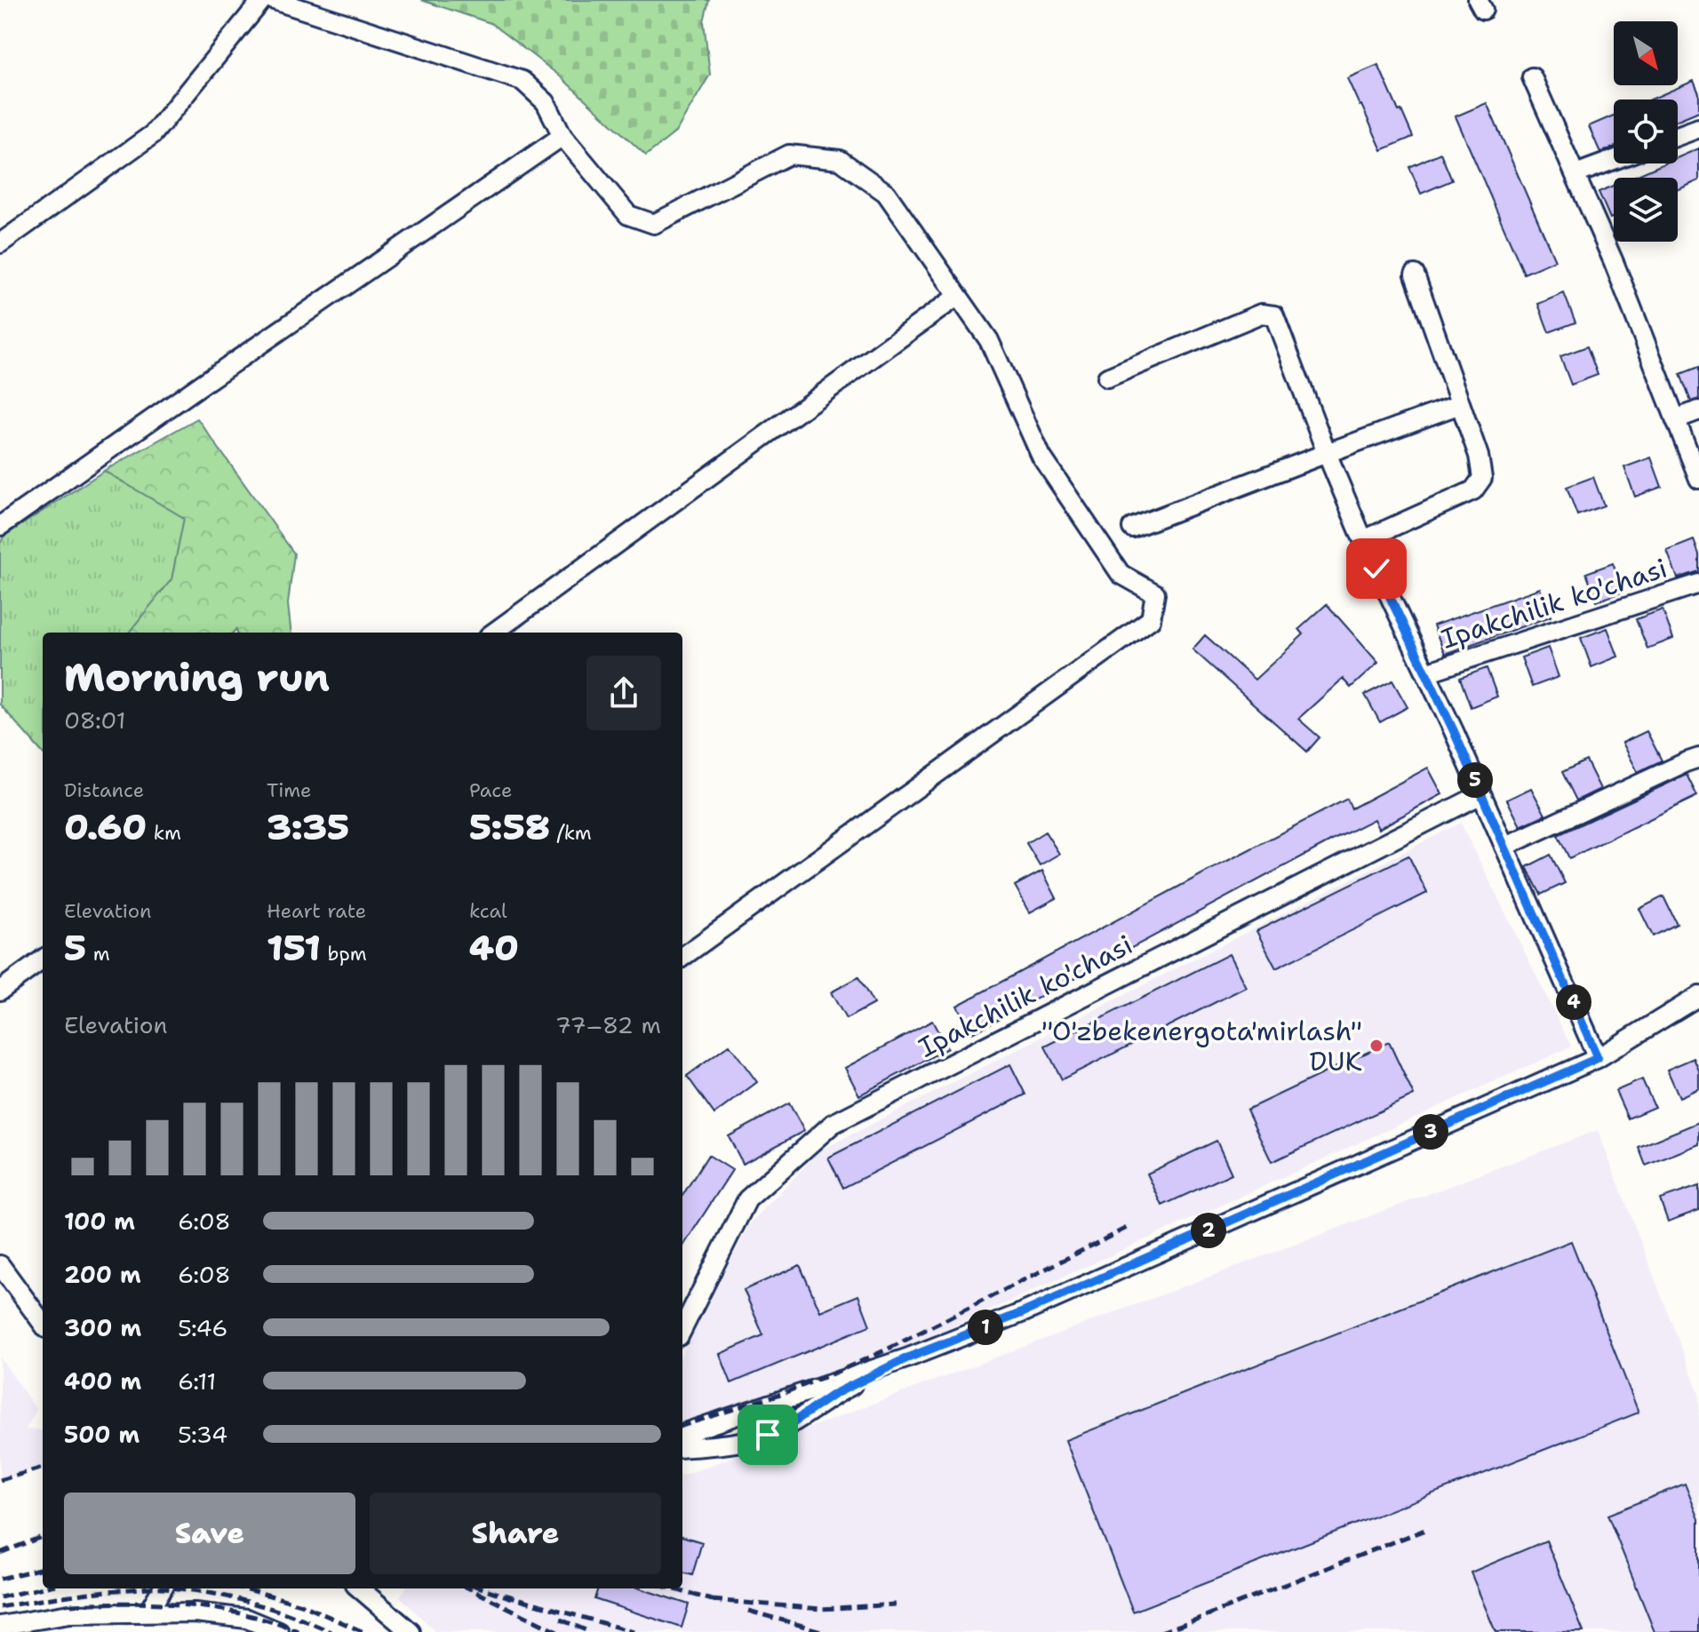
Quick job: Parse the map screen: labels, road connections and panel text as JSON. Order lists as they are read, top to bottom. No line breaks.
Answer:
{"streets":{"street":["Ipakchilik ko'chasi"]},"places":["\"O'zbekenergota'mirlash\" DUK"],"north":"bottom right","page":{"heading":["Morning run","08:01"],"stats":[["Distance","0.60 km"],["Time","3:35"],["Pace","5:58 /km"],["Elevation","5 m"],["Heart rate","151 bpm"],["kcal","40"]],"pins":["5","4","3","2","1"],"chart":["Elevation","77–82 m"],"list":[{"name":"100 m","note":"6:08"},{"name":"200 m","note":"6:08"},{"name":"300 m","note":"5:46"},{"name":"400 m","note":"6:11"},{"name":"500 m","note":"5:34"}],"buttons":["Save","Share"]}}
